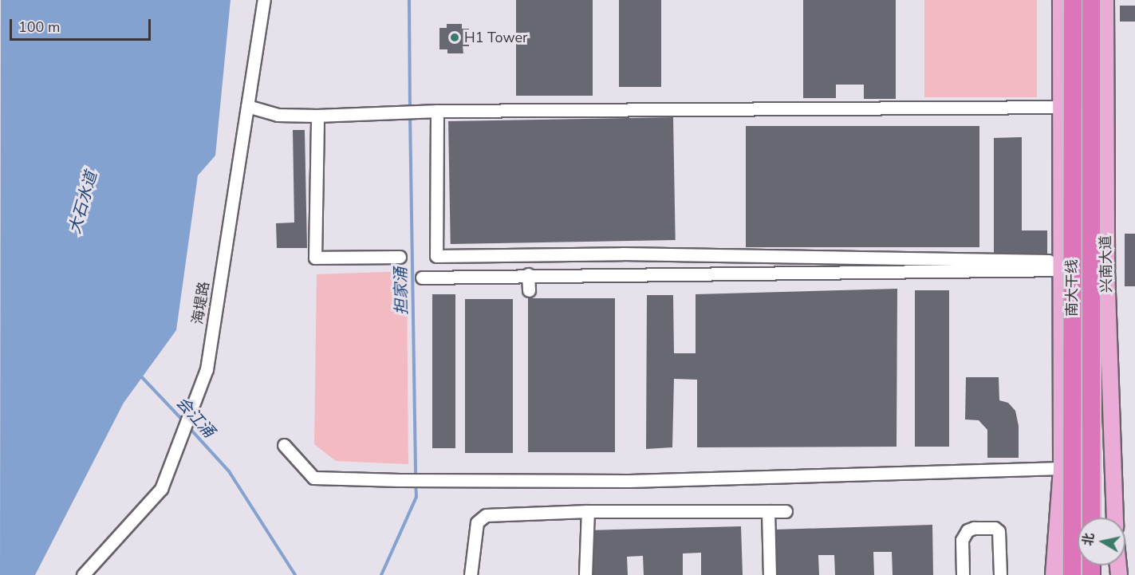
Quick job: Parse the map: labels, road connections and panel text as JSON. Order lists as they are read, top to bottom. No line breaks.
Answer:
{"streets":{"highway":["南大干线"],"main road":["兴南大道"],"street":["海堤路"]},"water":["大石水道","担家涌","会江涌"],"places":["H1 Tower"],"scale_bar":"100 m","north":"left"}
